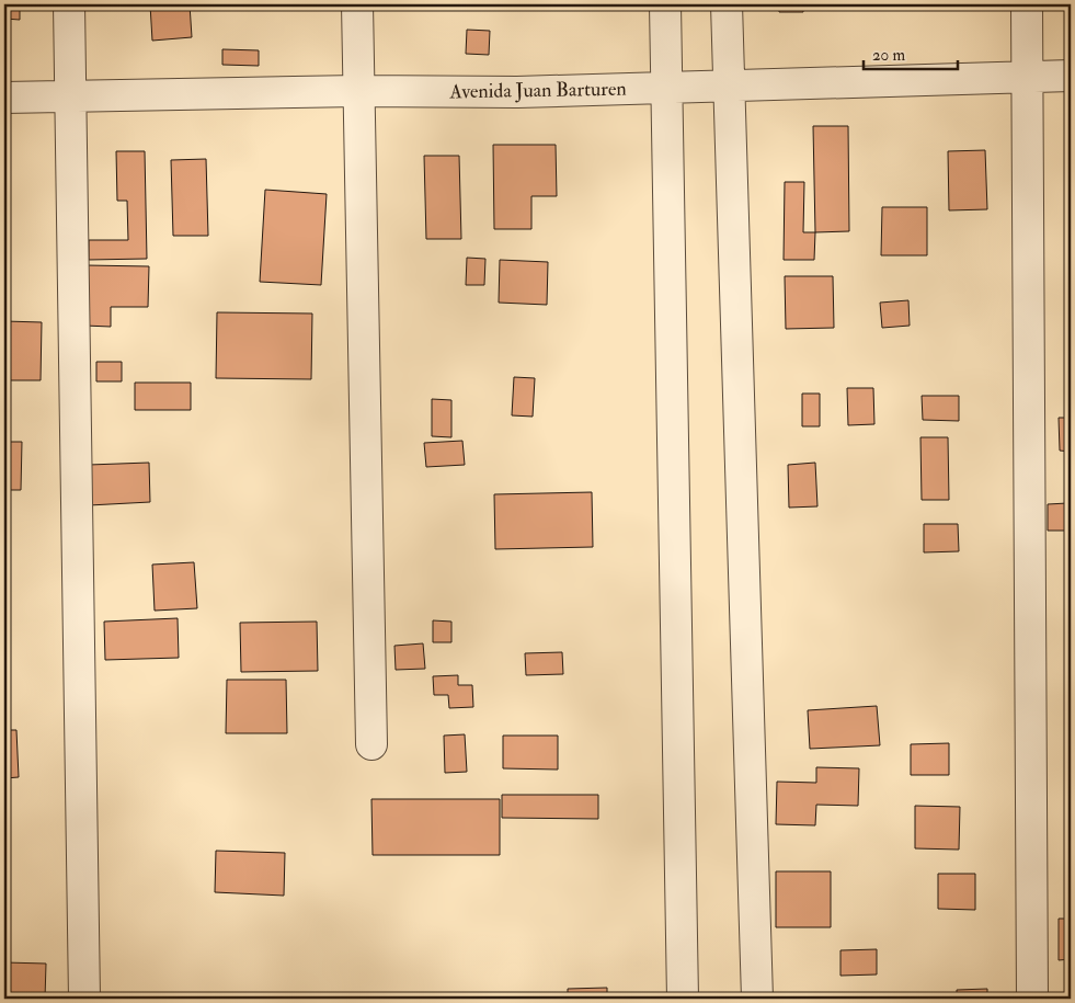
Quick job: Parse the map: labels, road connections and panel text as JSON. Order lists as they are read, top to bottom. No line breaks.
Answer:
{"streets":{"street":["Avenida Juan Barturen"]},"scale_bar":"20 m"}
